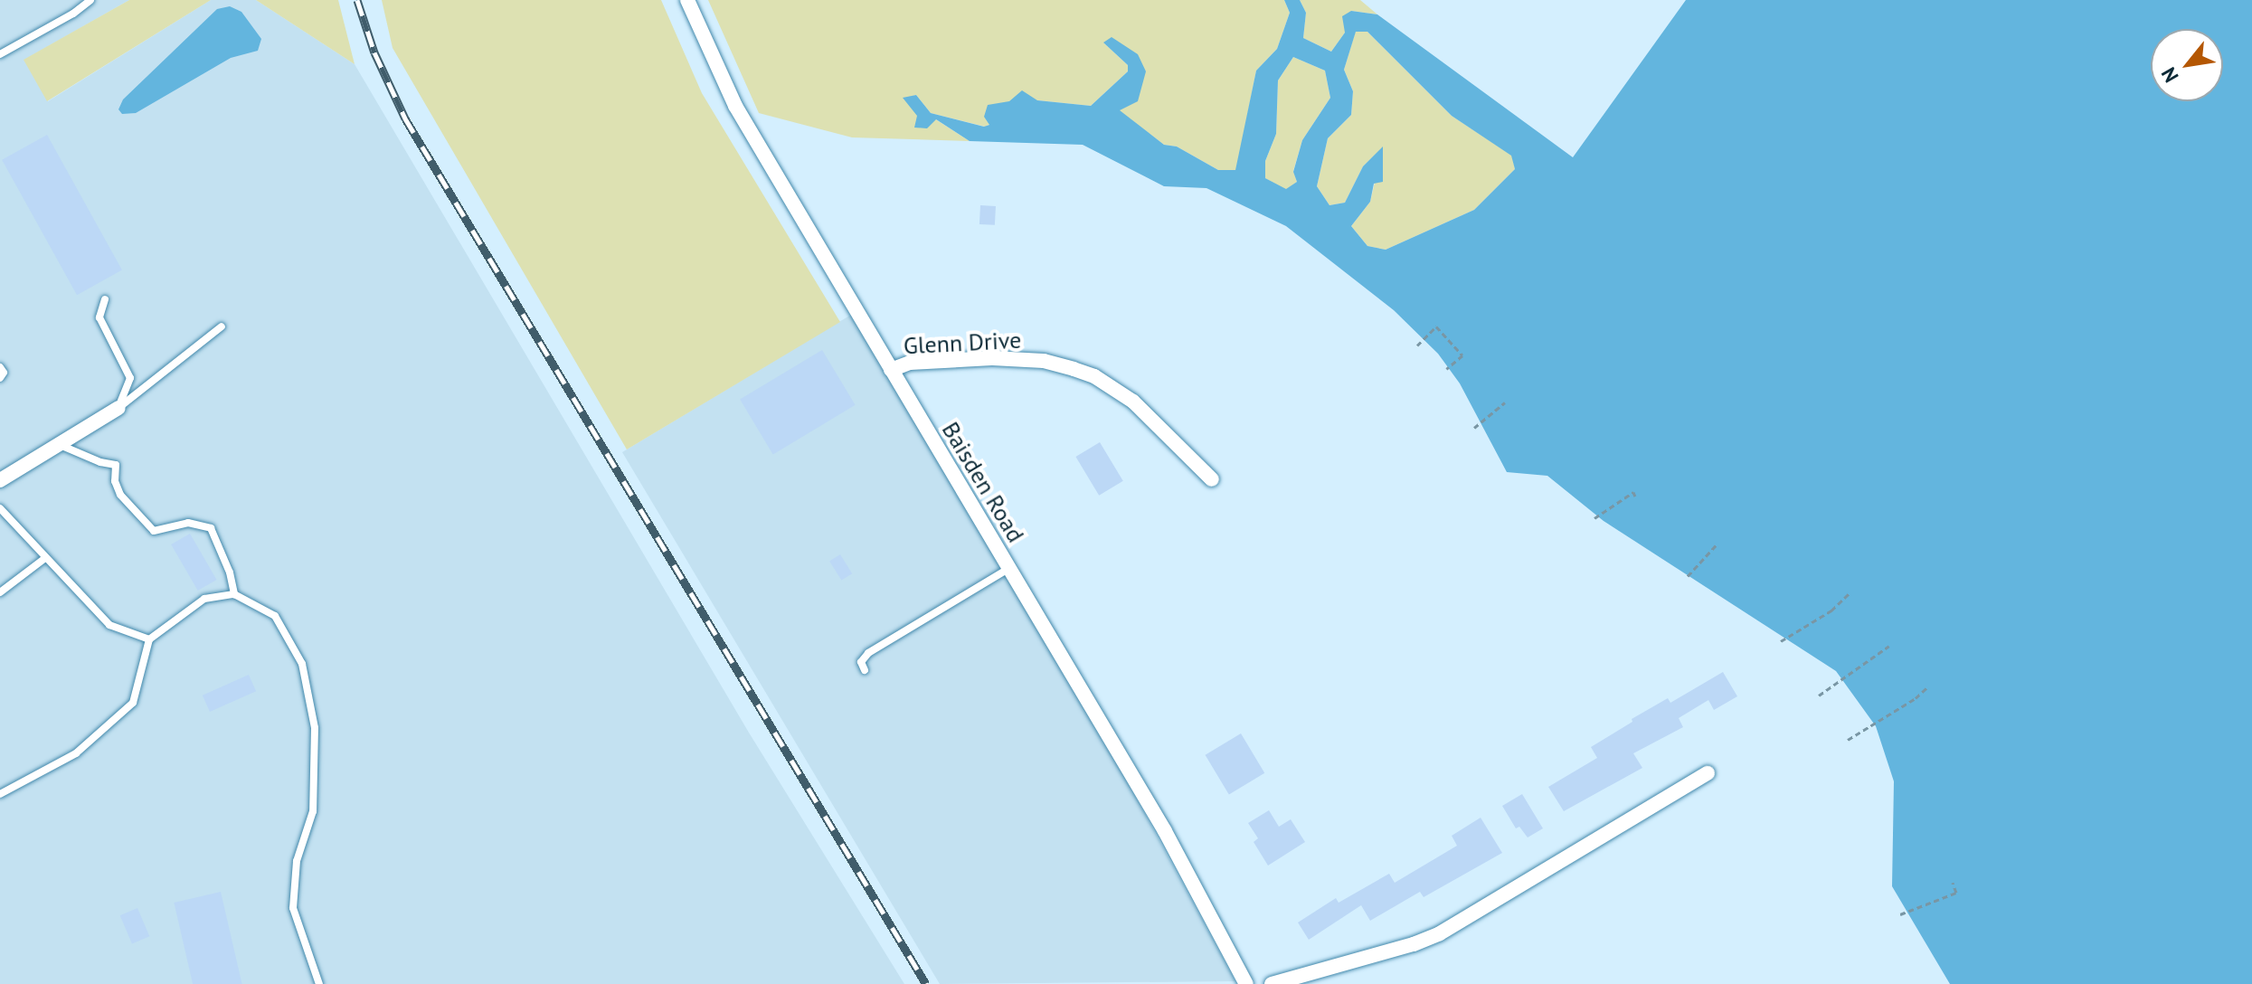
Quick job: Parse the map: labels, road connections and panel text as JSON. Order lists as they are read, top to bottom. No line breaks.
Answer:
{"streets":{"street":["Glenn Drive","Baisden Road"]},"crossings":[["Glenn Drive","Baisden Road"]],"north":"bottom left"}
